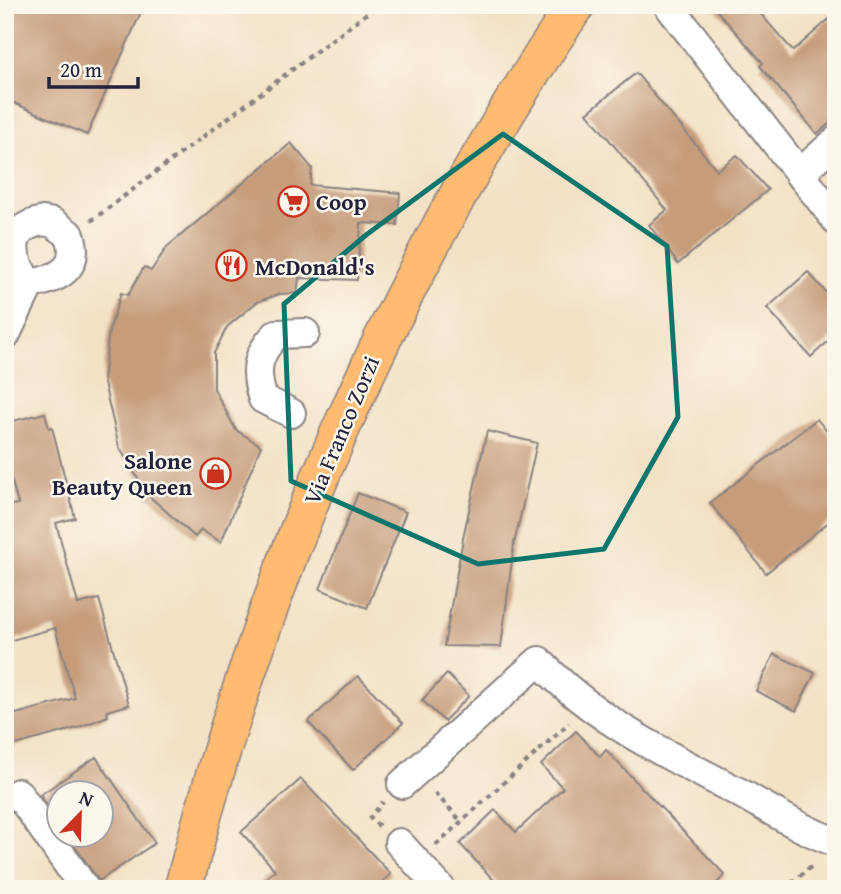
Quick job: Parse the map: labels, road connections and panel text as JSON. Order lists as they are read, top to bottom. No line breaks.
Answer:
{"streets":{"main road":["Via Franco Zorzi"]},"places":{"supermarket":["Coop"],"restaurant":["McDonald's"],"shop":["Salone Beauty Queen"]},"scale_bar":"20 m","north":"top right"}
